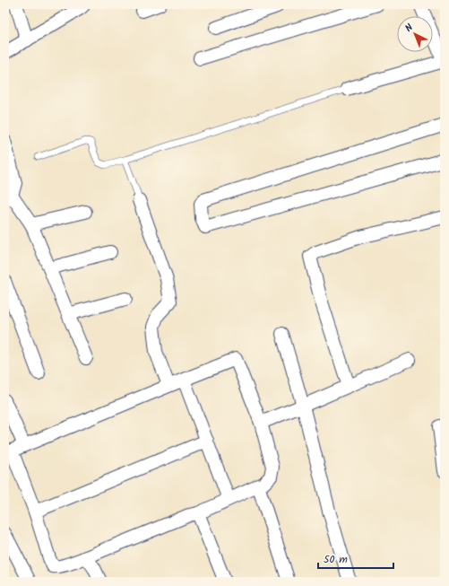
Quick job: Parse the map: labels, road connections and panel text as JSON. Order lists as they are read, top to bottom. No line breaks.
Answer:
{"scale_bar":"50 m","north":"top left"}
